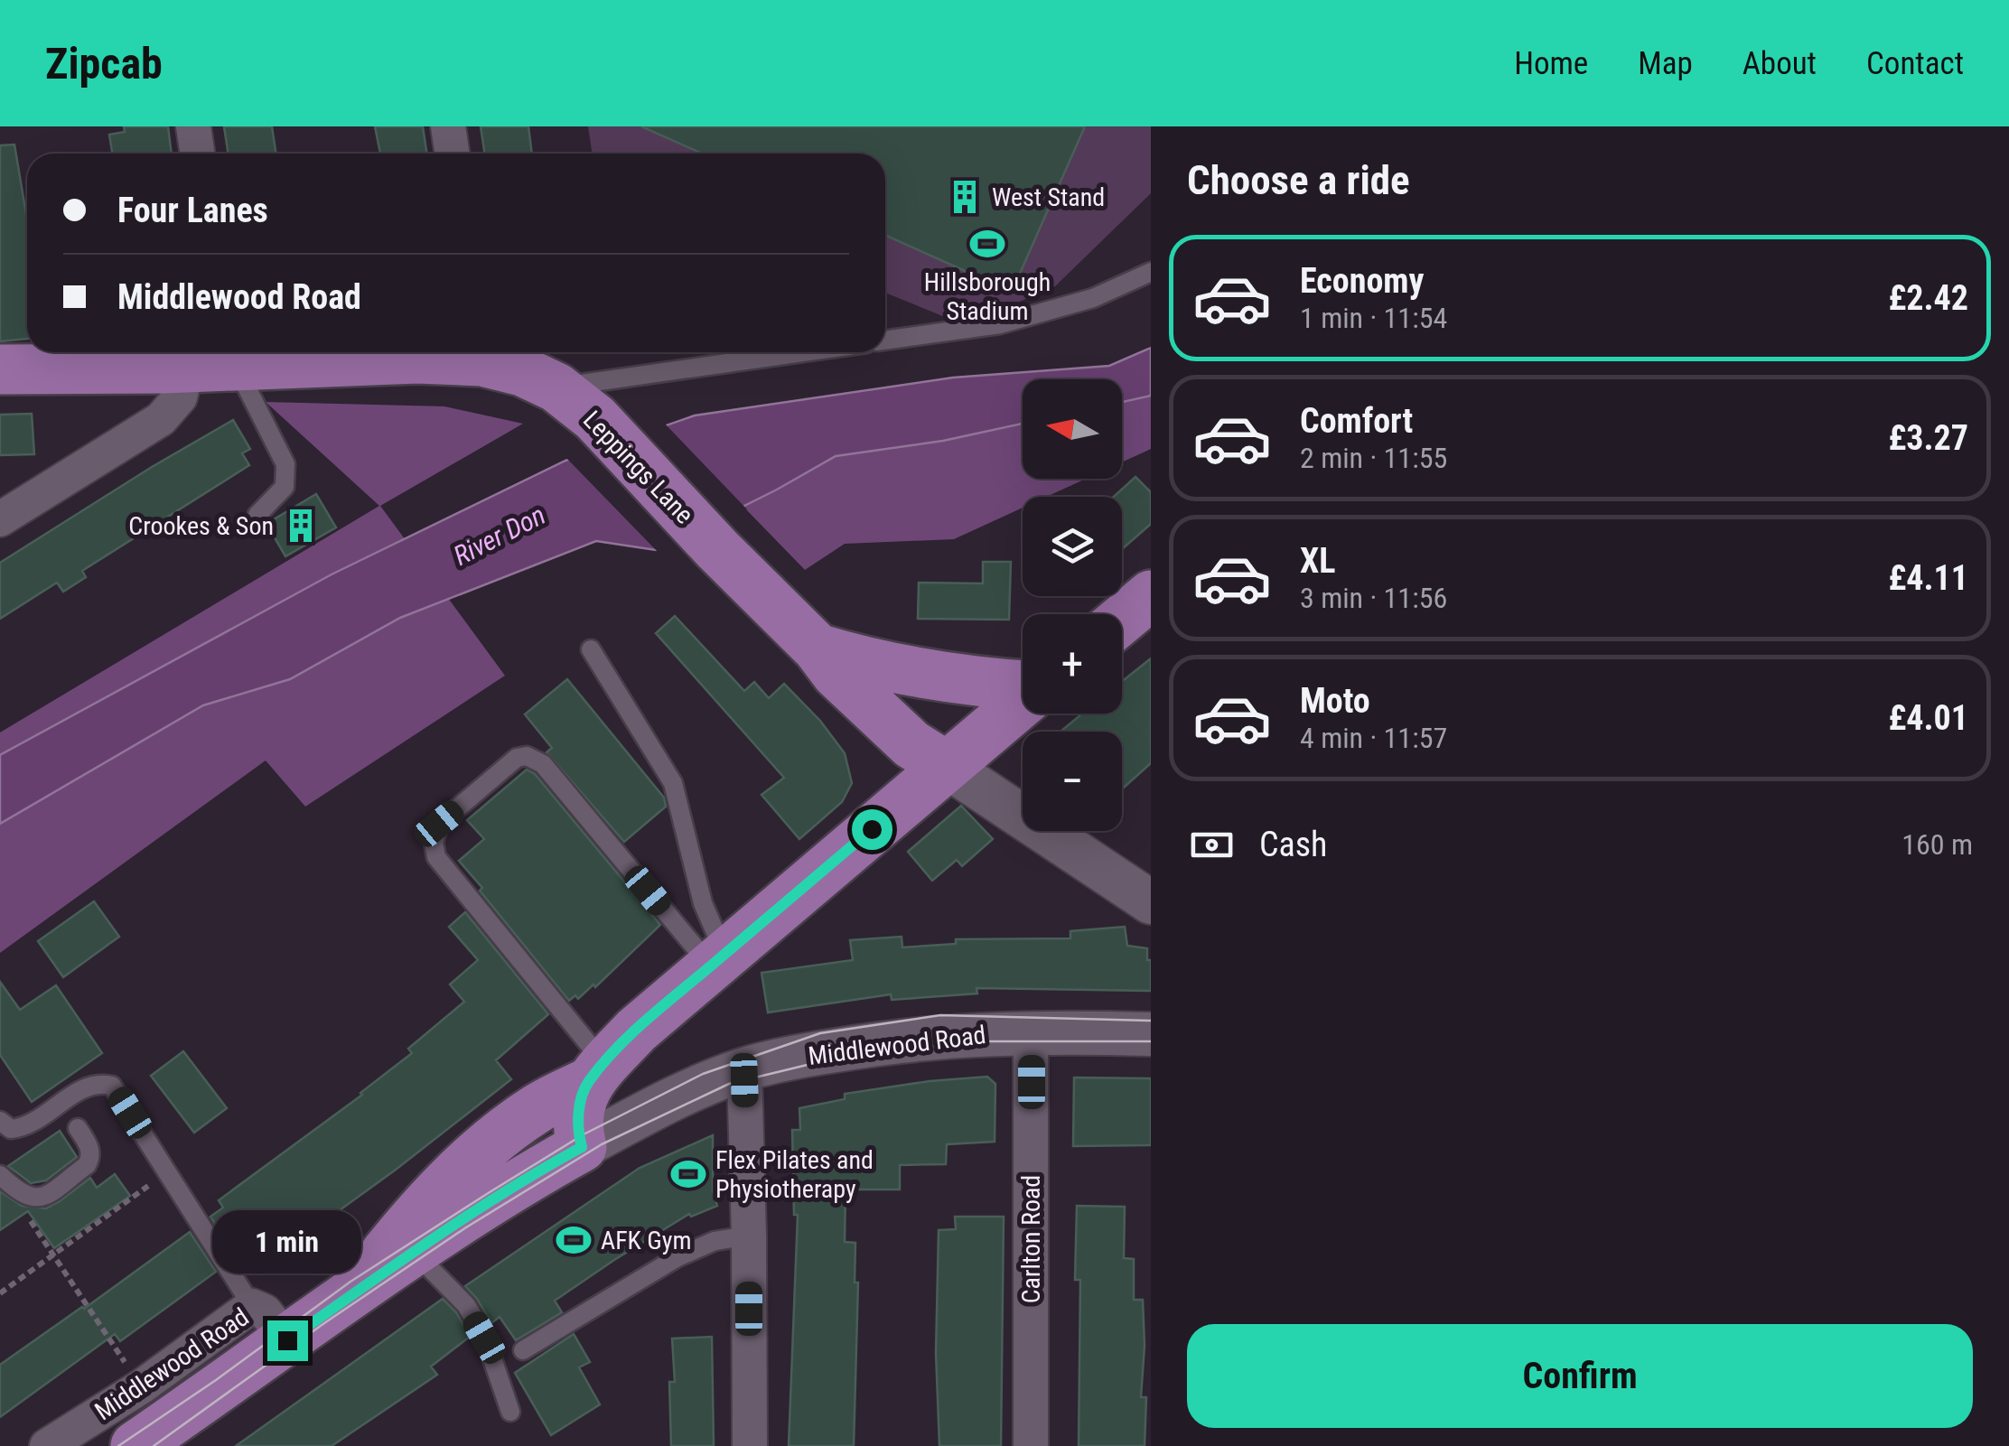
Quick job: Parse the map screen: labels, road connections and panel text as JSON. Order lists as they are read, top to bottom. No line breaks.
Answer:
{"streets":{"main road":["Leppings Lane","Middlewood Road"],"street":["Carlton Road"]},"crossings":[["Middlewood Road","Carlton Road"]],"water":["River Don"],"places":{"building":["West Stand","Crookes & Son"],"sports":["Hillsborough Stadium","Flex Pilates and Physiotherapy","AFK Gym"]},"north":"left","page":{"header":"Zipcab","nav":["Home","Map","About","Contact"],"heading":"Choose a ride","banner":["Four Lanes","Middlewood Road"],"list":[{"name":"Economy","note":"1 min · 11:54","value":"£2.42"},{"name":"Comfort","note":"2 min · 11:55","value":"£3.27"},{"name":"XL","note":"3 min · 11:56","value":"£4.11"},{"name":"Moto","note":"4 min · 11:57","value":"£4.01"}],"map_buttons":["+","−"],"pay":["Cash","160 m"],"bubble":"1 min","buttons":"Confirm"}}
